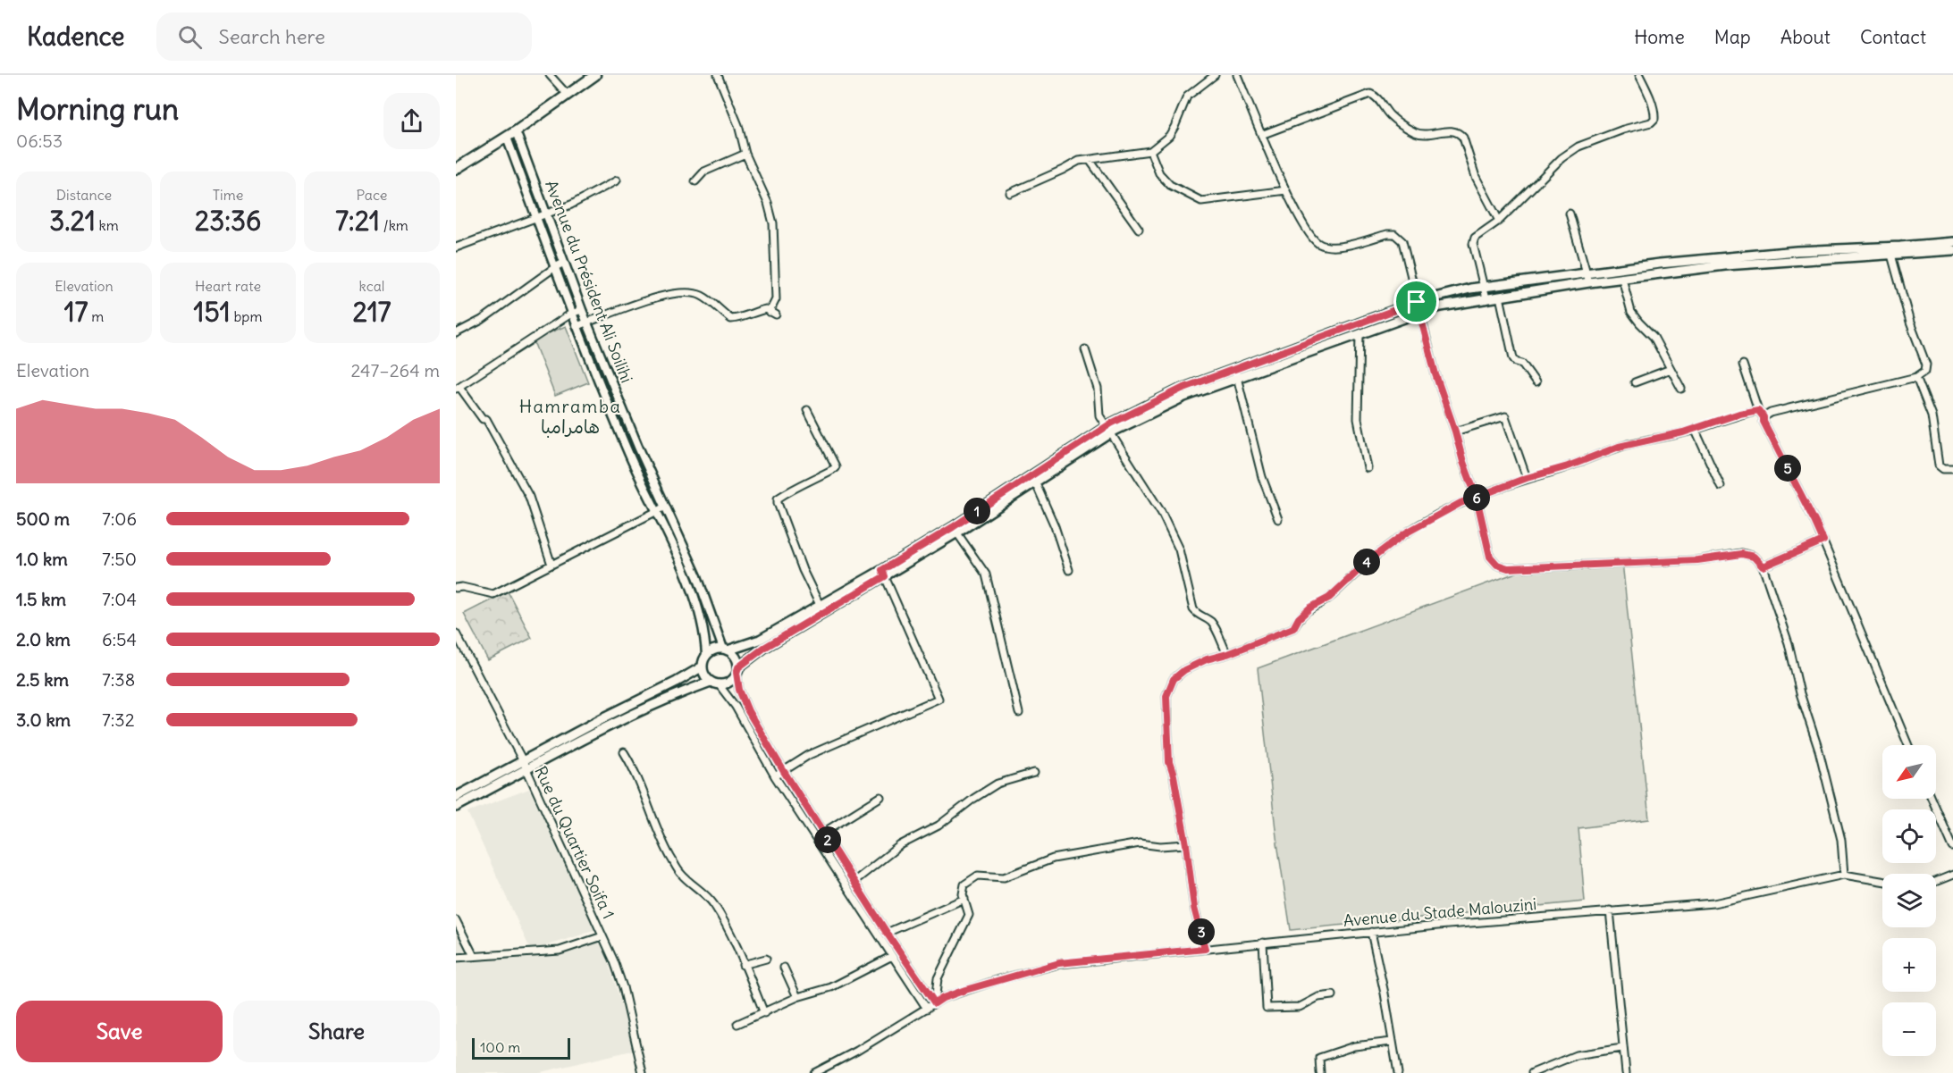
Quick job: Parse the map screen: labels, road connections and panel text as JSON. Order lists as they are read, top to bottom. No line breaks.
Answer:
{"streets":{"street":["Avenue du Président Ali Soilihi","Rue du Quartier Soifa 1","Avenue du Stade Malouzini"]},"districts":["Hamramba هامرامبا"],"scale_bar":"100 m","north":"bottom left","page":{"header":"Kadence","search":"Search here","nav":["Home","Map","About","Contact"],"heading":["Morning run","06:53"],"stats":[["Distance","3.21 km"],["Time","23:36"],["Pace","7:21 /km"],["Elevation","17 m"],["Heart rate","151 bpm"],["kcal","217"]],"chart":["Elevation","247–264 m"],"pins":["5","6","1","4","2","3"],"list":[{"name":"500 m","note":"7:06"},{"name":"1.0 km","note":"7:50"},{"name":"1.5 km","note":"7:04"},{"name":"2.0 km","note":"6:54"},{"name":"2.5 km","note":"7:38"},{"name":"3.0 km","note":"7:32"}],"map_buttons":["+","−"],"buttons":["Save","Share"],"scale":"100 m"}}
